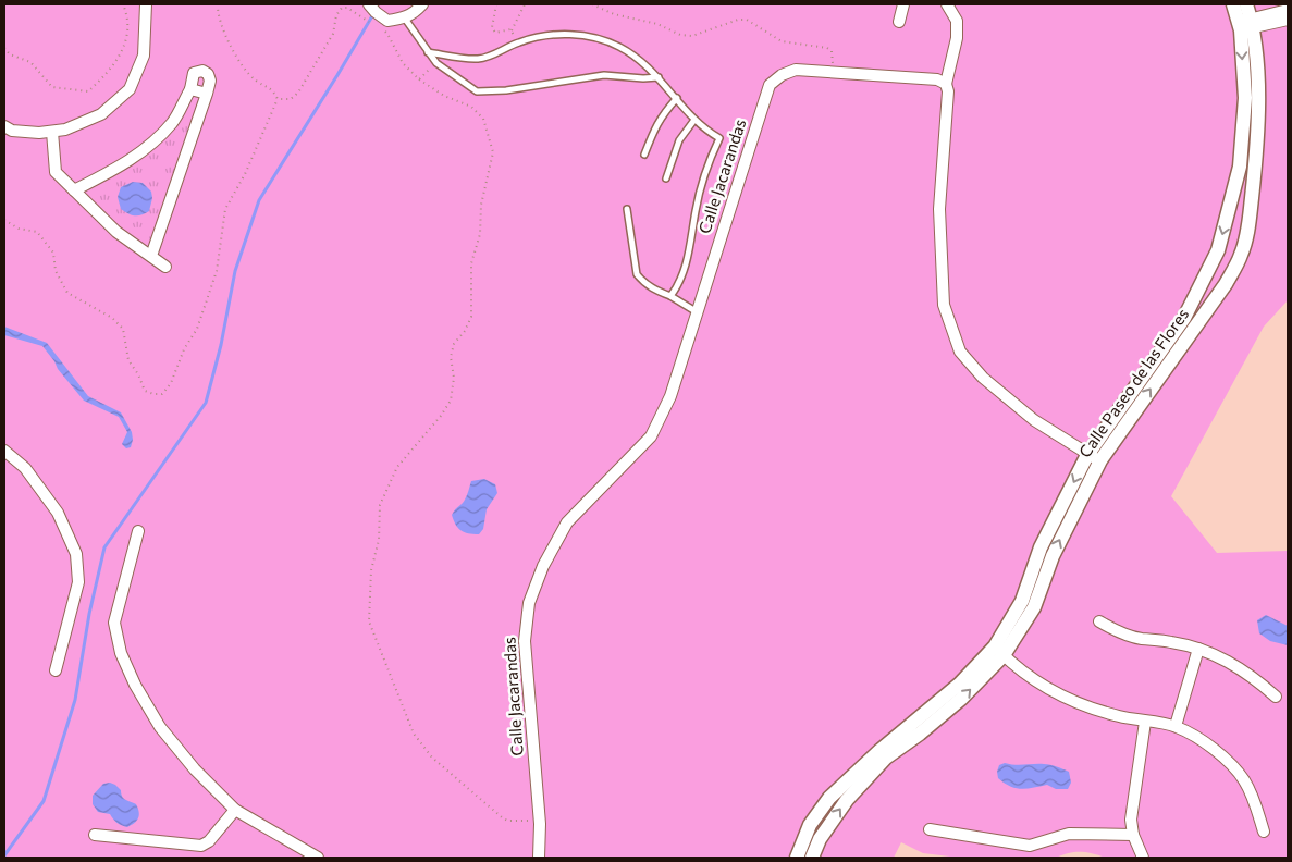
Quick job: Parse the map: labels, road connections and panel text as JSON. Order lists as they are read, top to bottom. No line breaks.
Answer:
{"streets":{"street":["Calle Jacarandas","Calle Paseo de las Flores"]}}
